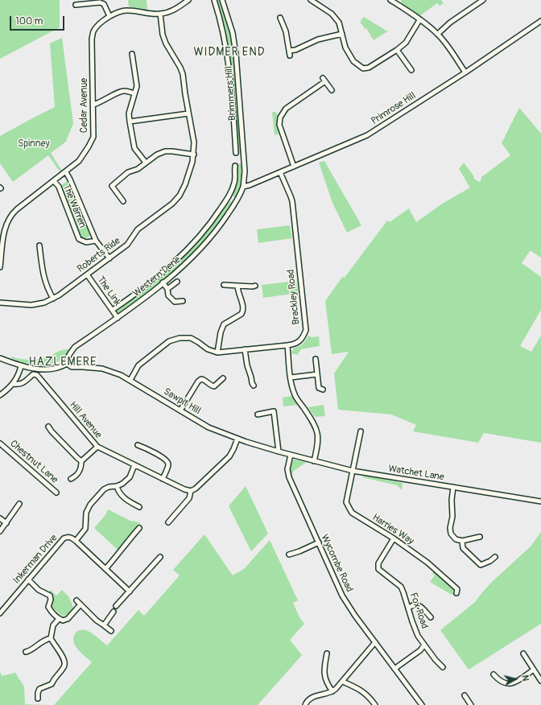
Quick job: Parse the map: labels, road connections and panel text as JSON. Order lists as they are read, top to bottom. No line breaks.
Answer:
{"streets":{"street":["Brimmers Hill","Cedar Avenue","Primrose Hill","The Warren","Roberts Ride","Western Dene","The Link","Brackley Road","Sawpit Hill","Hill Avenue","Chestnut Lane","Watchet Lane","Harries Way","Inkerman Drive","Wycombe Road","Fox Road"]},"crossings":[["Brimmers Hill","Primrose Hill"],["Brimmers Hill","Western Dene"],["Cedar Avenue","The Warren"],["Cedar Avenue","Roberts Ride"],["Primrose Hill","Western Dene"],["Primrose Hill","Brackley Road"],["The Warren","Roberts Ride"],["Roberts Ride","The Link"],["Western Dene","The Link"],["Western Dene","Sawpit Hill"],["Sawpit Hill","Watchet Lane"],["Sawpit Hill","Wycombe Road"],["Watchet Lane","Harries Way"],["Watchet Lane","Wycombe Road"],["Harries Way","Fox Road"]],"districts":["WIDMER END","HAZLEMERE"],"parks":["Spinney"],"scale_bar":"100 m","north":"right"}
